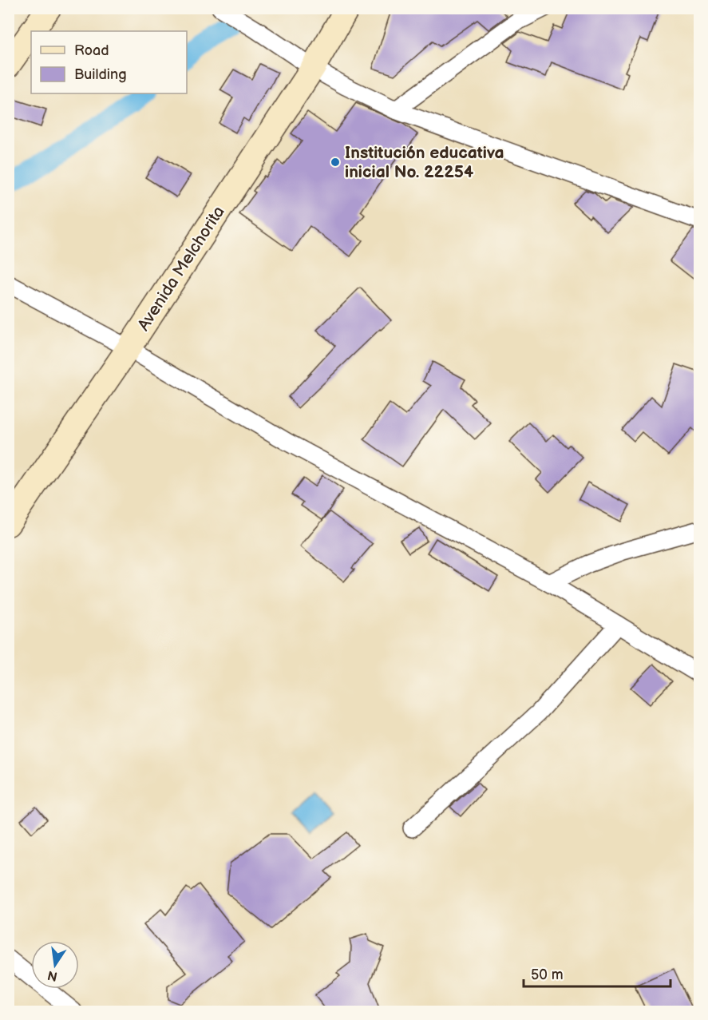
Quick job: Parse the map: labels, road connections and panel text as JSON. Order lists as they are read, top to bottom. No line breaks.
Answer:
{"streets":{"main road":["Avenida Melchorita"]},"places":["Institución educativa inicial No. 22254"],"legend":["Road","Building"],"scale_bar":"50 m","north":"bottom"}
